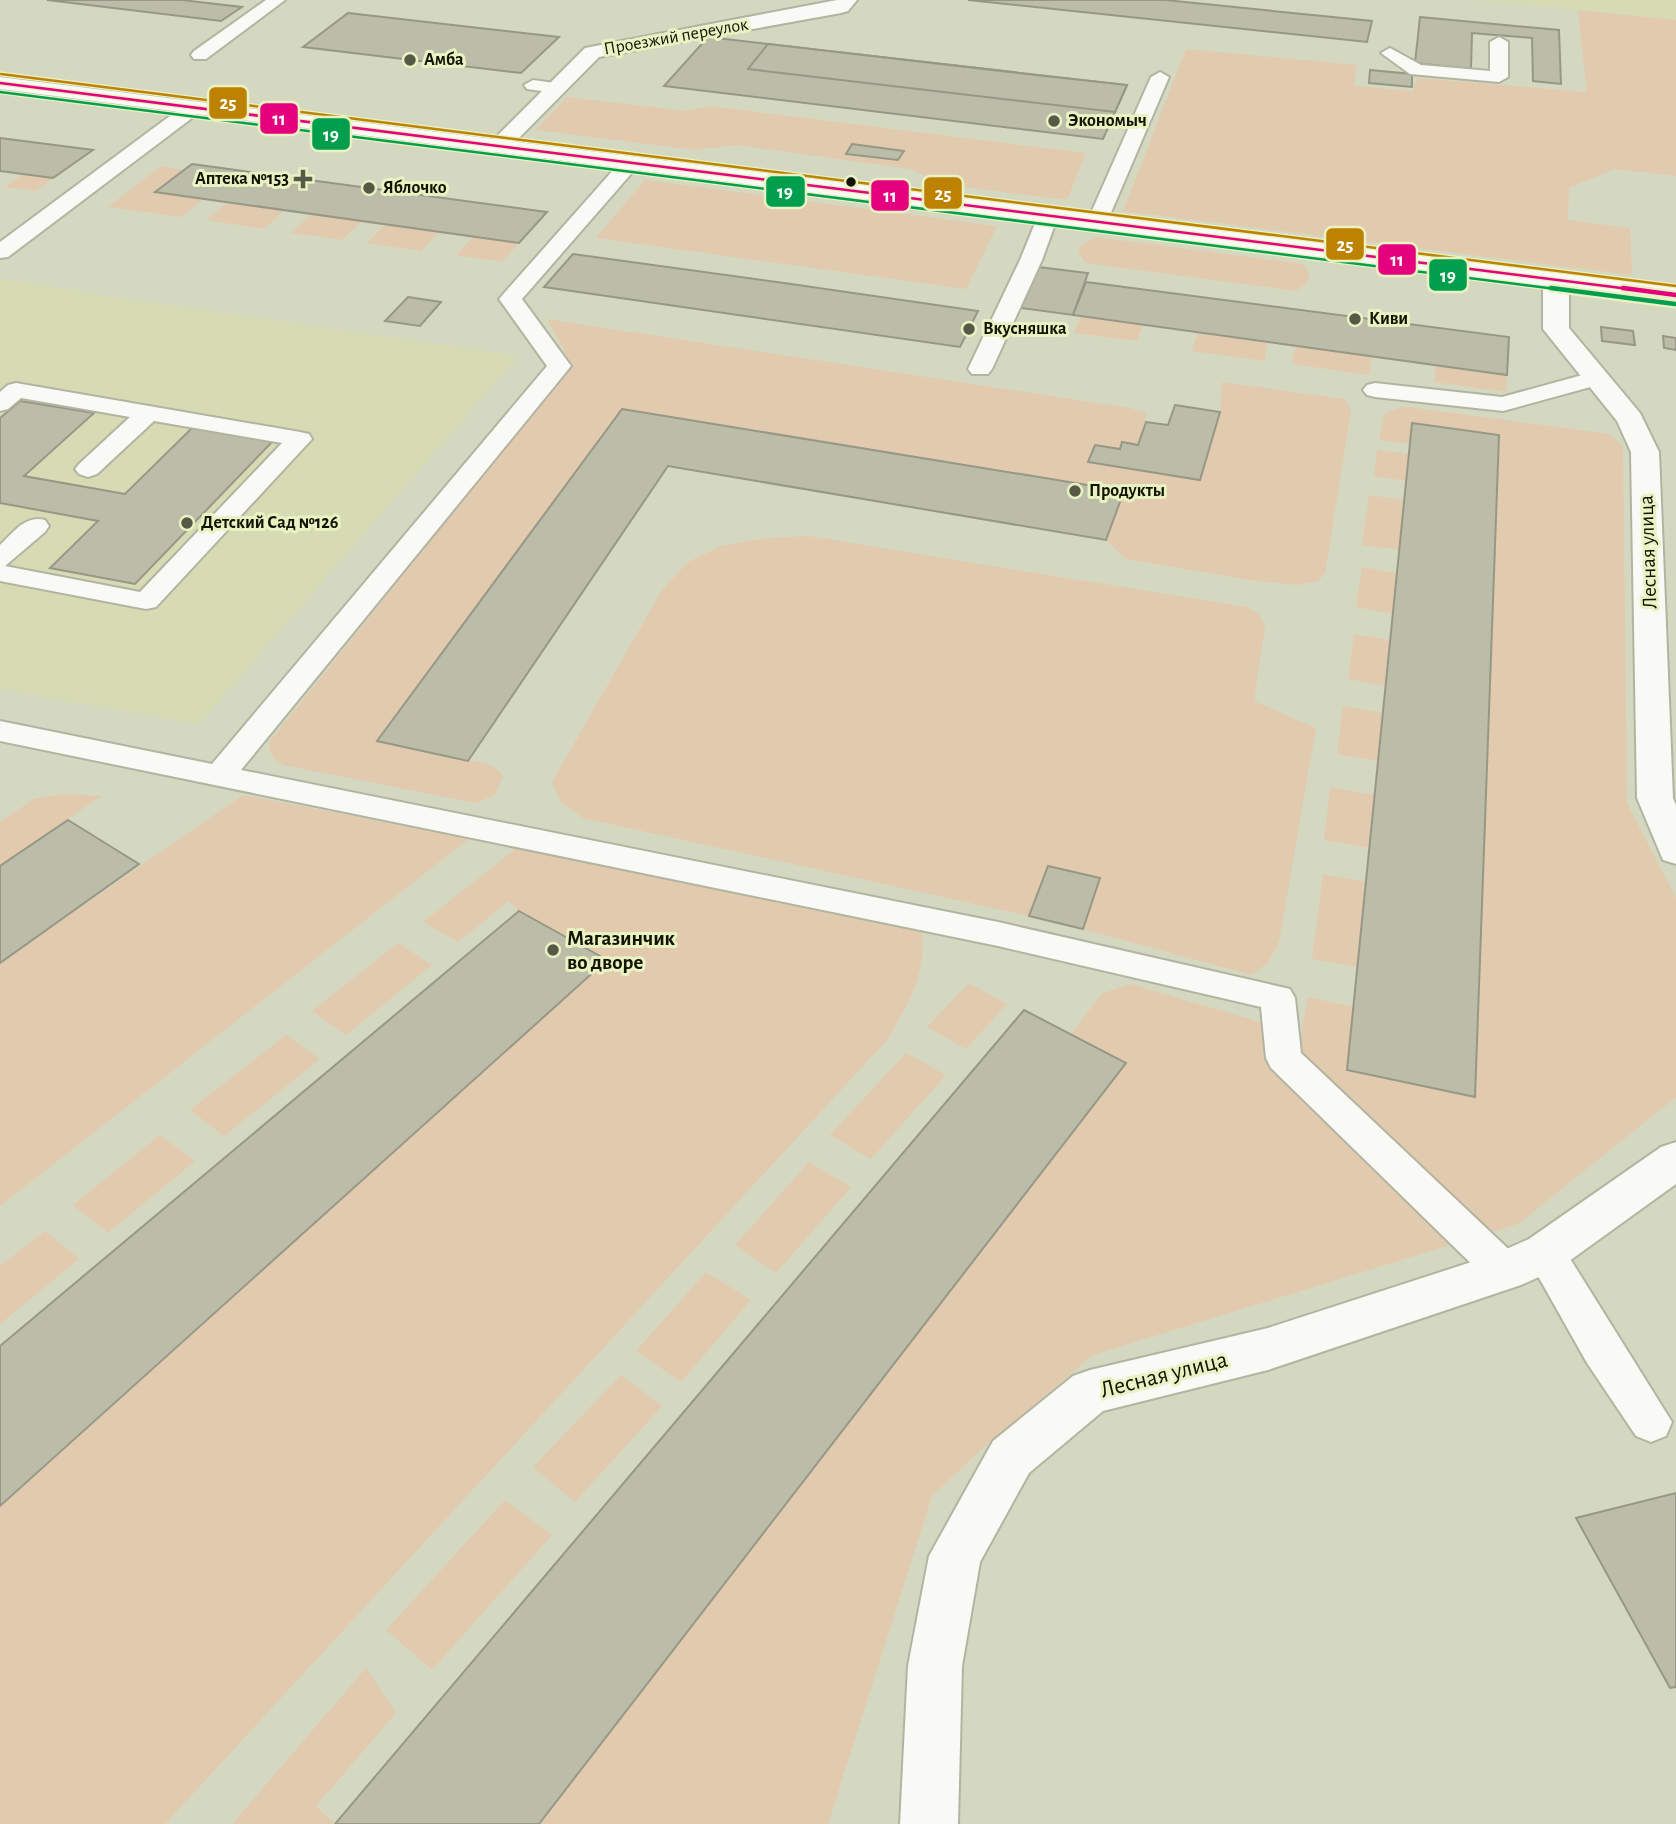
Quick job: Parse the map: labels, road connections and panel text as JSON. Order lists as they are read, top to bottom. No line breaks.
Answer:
{"streets":{"street":["Проезжий переулок","Лесная улица"]},"places":{"other":["Амба","Экономыч","Яблочко","Киви","Вкусняшка","Продукты","Детский Сад №126","Магазинчик во дворе"],"health":["Аптека №153"]},"lines":["transit line 25","transit line 11","transit line 19"]}
